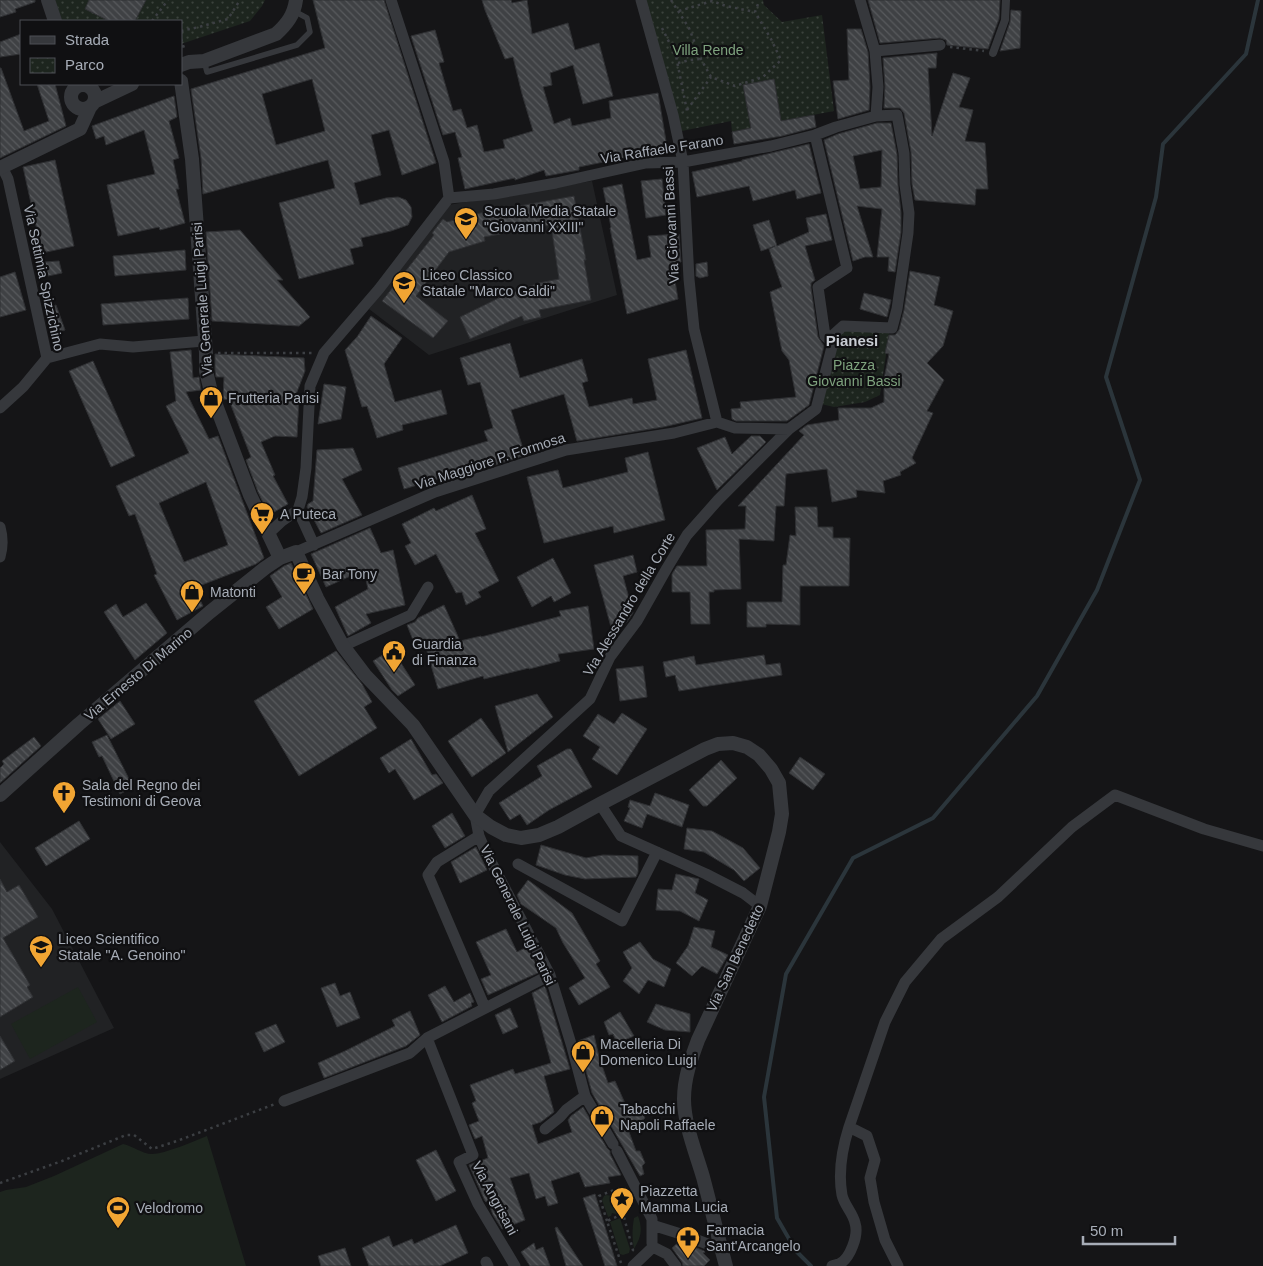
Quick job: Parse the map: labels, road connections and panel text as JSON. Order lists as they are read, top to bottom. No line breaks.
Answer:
{"streets":{"street":["Via Raffaele Farano","Via Giovanni Bassi","Via Settimia Spizzichino","Via Generale Luigi Parisi","Via Maggiore P. Formosa","Via Alessandro della Corte","Via Ernesto Di Marino","Via San Benedetto","Via Angrisani"]},"crossings":[["Via Raffaele Farano","Via Giovanni Bassi"],["Via Raffaele Farano","Via Alessandro della Corte"],["Via Giovanni Bassi","Via Maggiore P. Formosa"],["Via Generale Luigi Parisi","Via Maggiore P. Formosa"],["Via Generale Luigi Parisi","Via Alessandro della Corte"],["Via Generale Luigi Parisi","Via Ernesto Di Marino"],["Via Generale Luigi Parisi","Via San Benedetto"],["Via Maggiore P. Formosa","Via Alessandro della Corte"],["Via Alessandro della Corte","Via San Benedetto"]],"districts":["Pianesi"],"parks":["Villa Rende","Piazza Giovanni Bassi"],"places":{"school or university":["Scuola Media Statale \"Giovanni XXIII\"","Liceo Classico Statale \"Marco Galdi\"","Liceo Scientifico Statale \"A. Genoino\""],"shop":["Frutteria Parisi","Matonti","Macelleria Di Domenico Luigi","Tabacchi Napoli Raffaele"],"supermarket":["A Puteca"],"cafe":["Bar Tony"],"public building":["Guardia di Finanza"],"church":["Sala del Regno dei Testimoni di Geova"],"place":["Piazzetta Mamma Lucia"],"sports":["Velodromo"],"pharmacy":["Farmacia Sant'Arcangelo"]},"legend":["Strada","Parco"],"scale_bar":"50 m"}
